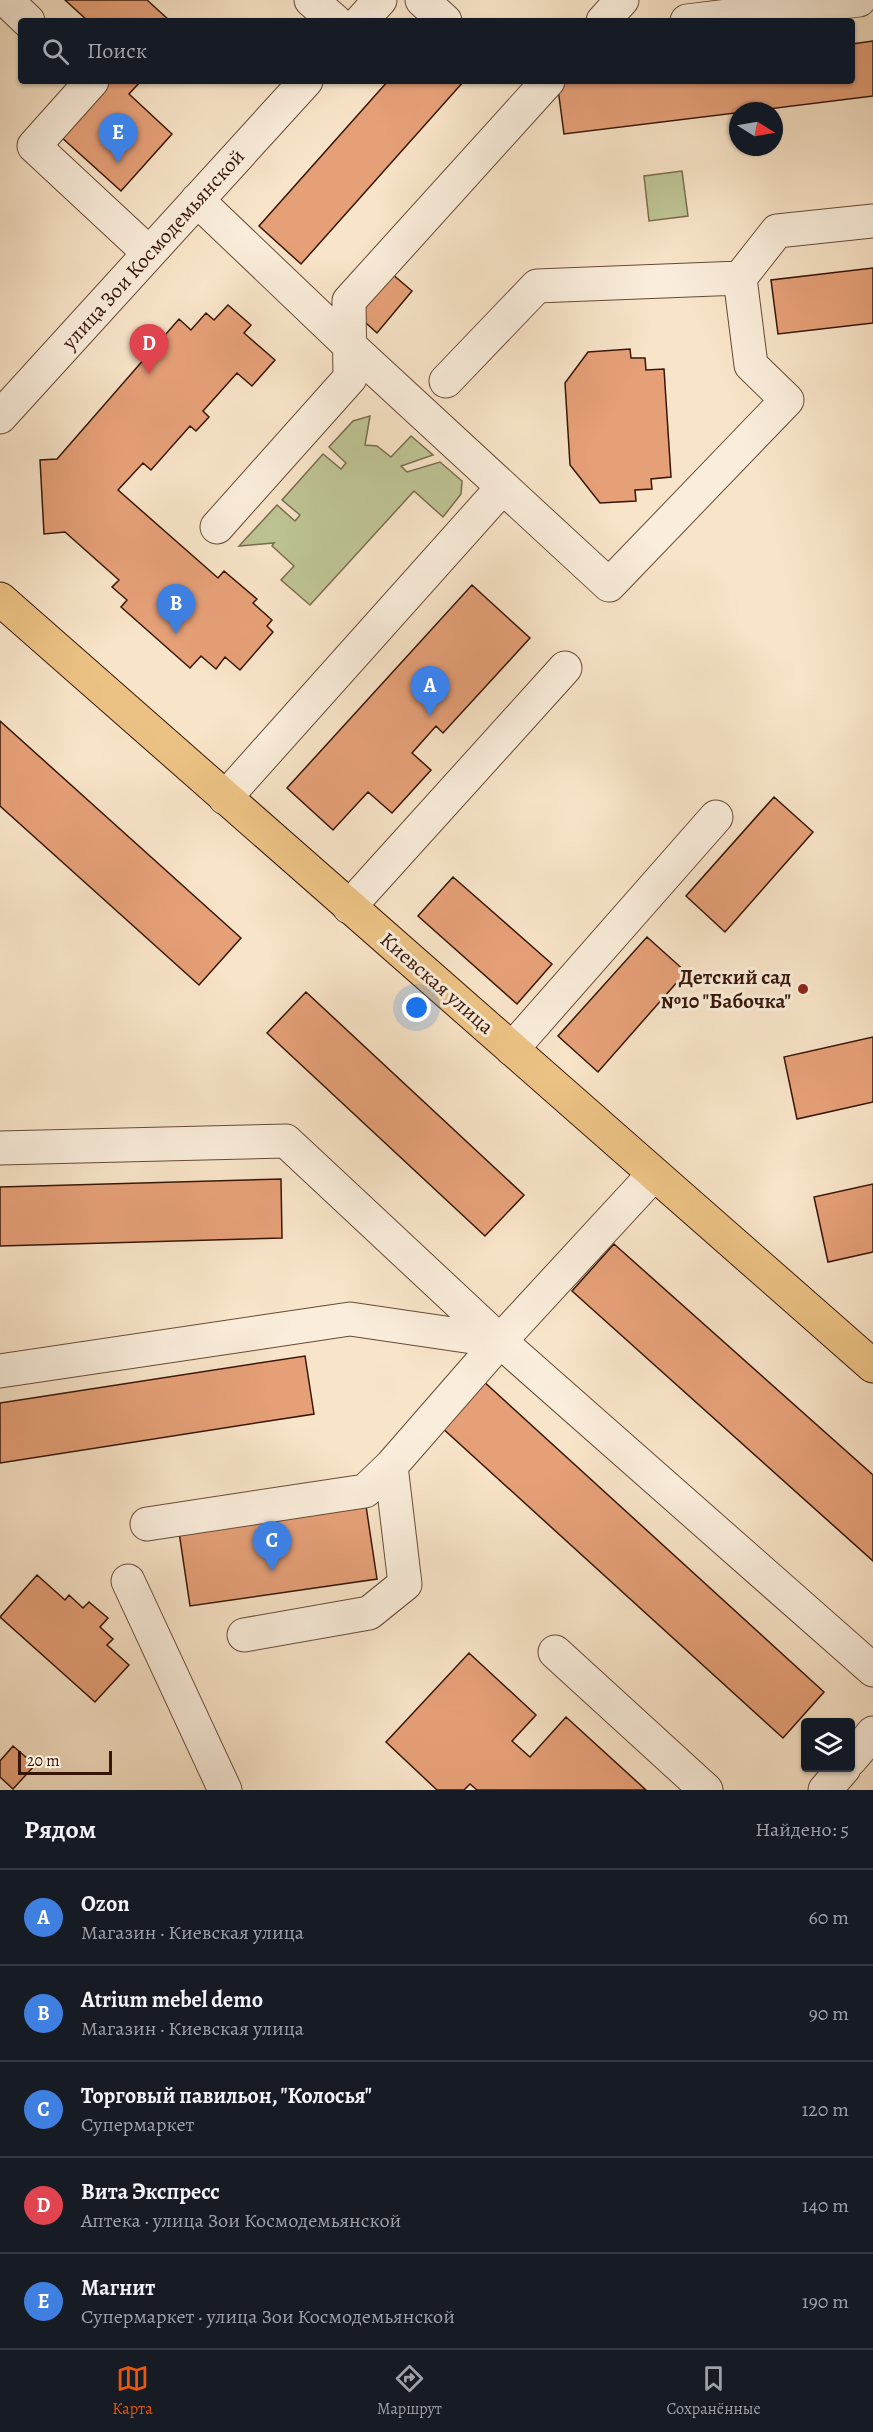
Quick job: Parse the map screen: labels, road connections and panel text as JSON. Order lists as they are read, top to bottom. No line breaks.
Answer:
{"streets":{"main road":["Киевская улица"],"street":["улица Зои Космодемьянской"]},"places":["Детский сад №10 \"Бабочка\""],"scale_bar":"20 m","north":"right","page":{"search":"Поиск","pins":["E","D","B","A","C"],"scale":"20 m","heading":["Рядом","Найдено: 5"],"list":[{"mark":"A","name":"Ozon","note":"Магазин · Киевская улица","value":"60 m"},{"mark":"B","name":"Atrium mebel demo","note":"Магазин · Киевская улица","value":"90 m"},{"mark":"C","name":"Торговый павильон, \"Колосья\"","note":"Супермаркет","value":"120 m"},{"mark":"D","name":"Вита Экспресс","note":"Аптека · улица Зои Космодемьянской","value":"140 m"},{"mark":"E","name":"Магнит","note":"Супермаркет · улица Зои Космодемьянской","value":"190 m"}],"nav":["Карта","Маршрут","Сохранённые"]}}
